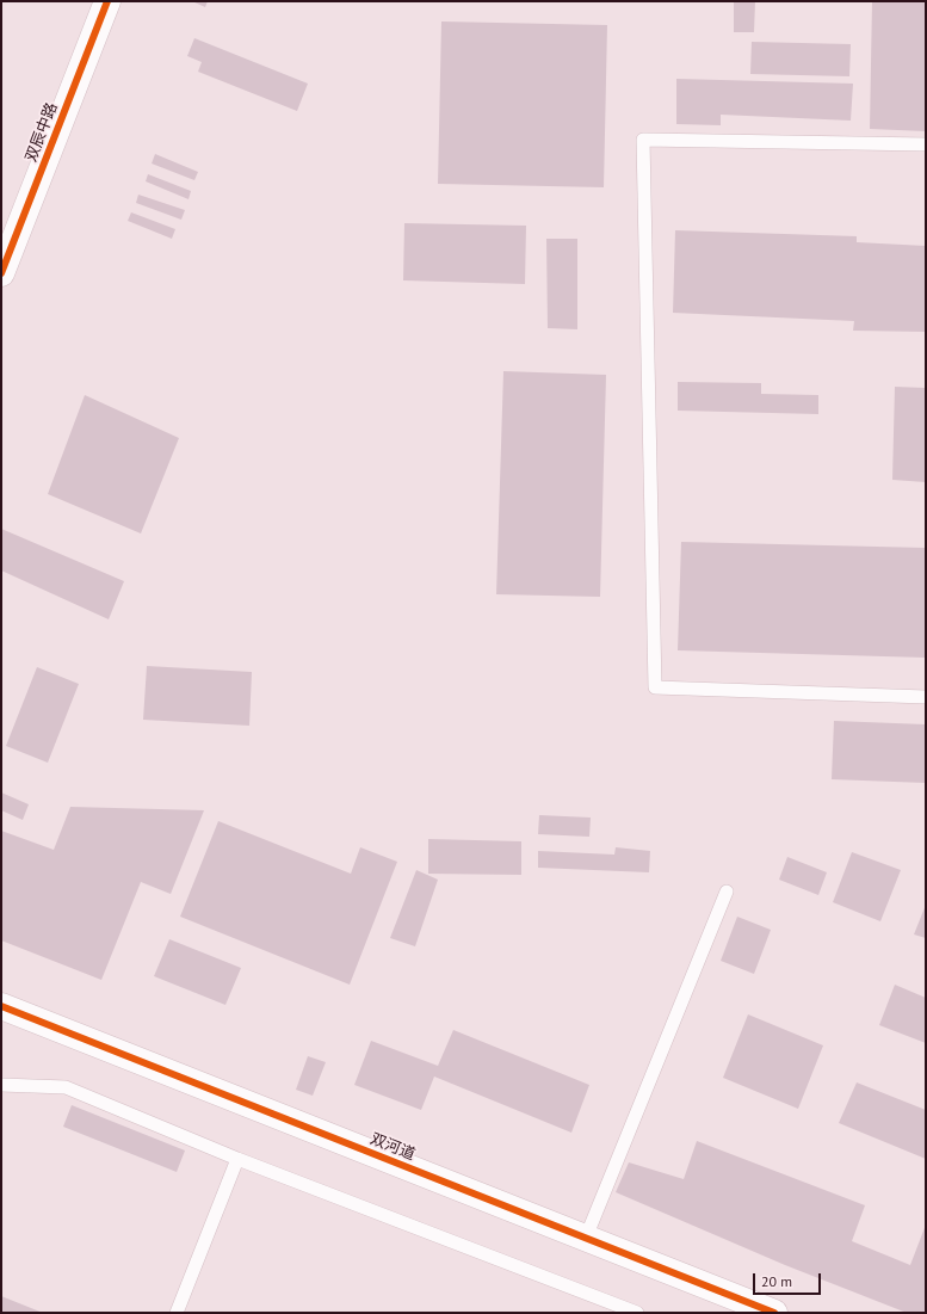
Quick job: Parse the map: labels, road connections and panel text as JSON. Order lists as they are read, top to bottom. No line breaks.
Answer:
{"streets":{"street":["双辰中路","双河道"]},"scale_bar":"20 m"}
